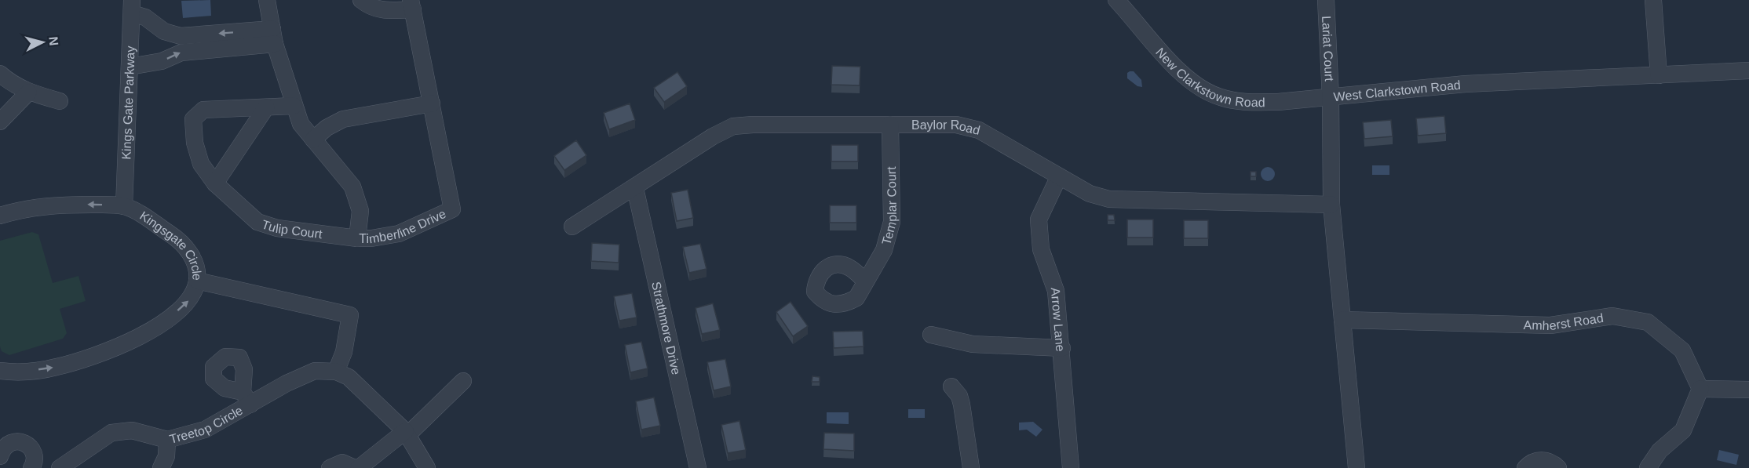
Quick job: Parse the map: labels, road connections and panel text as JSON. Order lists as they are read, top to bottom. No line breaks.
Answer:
{"streets":{"street":["Lariat Court","New Clarkstown Road","West Clarkstown Road","Kings Gate Parkway","Baylor Road","Templar Court","Timberline Drive","Tulip Court","Kingsgate Circle","Arrow Lane","Amherst Road","Strathmore Drive","Treetop Circle"]},"crossings":[["Lariat Court","New Clarkstown Road"],["Lariat Court","West Clarkstown Road"],["New Clarkstown Road","West Clarkstown Road"],["West Clarkstown Road","Baylor Road"],["West Clarkstown Road","Amherst Road"],["Kings Gate Parkway","Kingsgate Circle"],["Baylor Road","Templar Court"],["Baylor Road","Arrow Lane"],["Baylor Road","Strathmore Drive"],["Timberline Drive","Tulip Court"]],"north":"right"}
